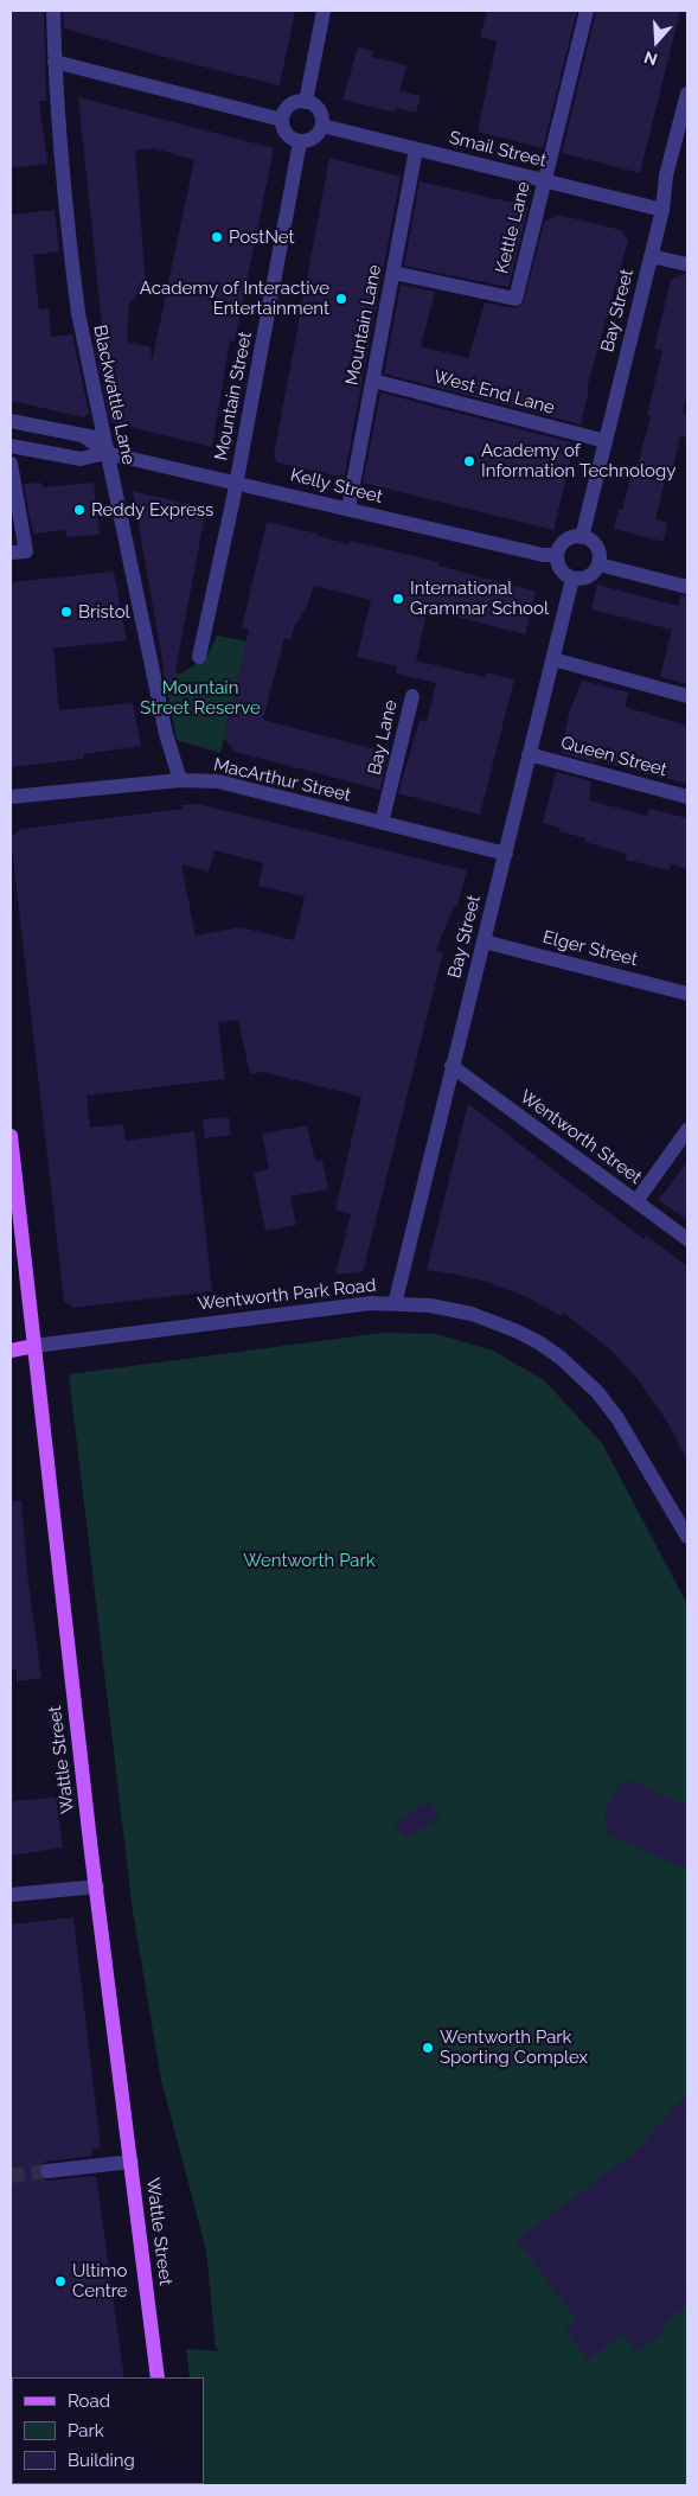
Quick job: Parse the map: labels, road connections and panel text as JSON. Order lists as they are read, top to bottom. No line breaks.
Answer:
{"streets":{"main road":["Wattle Street"],"street":["Smail Street","Kettle Lane","Bay Street","Mountain Lane","West End Lane","Blackwattle Lane","Mountain Street","Kelly Street","Bay Lane","Queen Street","MacArthur Street","Elger Street","Wentworth Street","Wentworth Park Road"]},"crossings":[["Smail Street","Kettle Lane"],["Smail Street","Bay Street"],["Smail Street","Mountain Lane"],["Smail Street","Mountain Street"],["Kettle Lane","Mountain Lane"],["Bay Street","West End Lane"],["Bay Street","Kelly Street"],["Bay Street","Queen Street"],["Bay Street","MacArthur Street"],["Bay Street","Elger Street"],["Bay Street","Wentworth Street"],["Bay Street","Wentworth Park Road"],["Mountain Lane","West End Lane"],["Mountain Lane","Kelly Street"],["Blackwattle Lane","Kelly Street"],["Blackwattle Lane","MacArthur Street"],["Mountain Street","Kelly Street"],["Bay Lane","MacArthur Street"],["Wentworth Park Road","Wattle Street"]],"parks":["Mountain Street Reserve","Wentworth Park"],"places":["PostNet","Academy of Interactive Entertainment","Academy of Information Technology","Reddy Express","International Grammar School","Bristol","Wentworth Park Sporting Complex","Ultimo Centre"],"legend":["Road","Park","Building"],"north":"bottom"}
